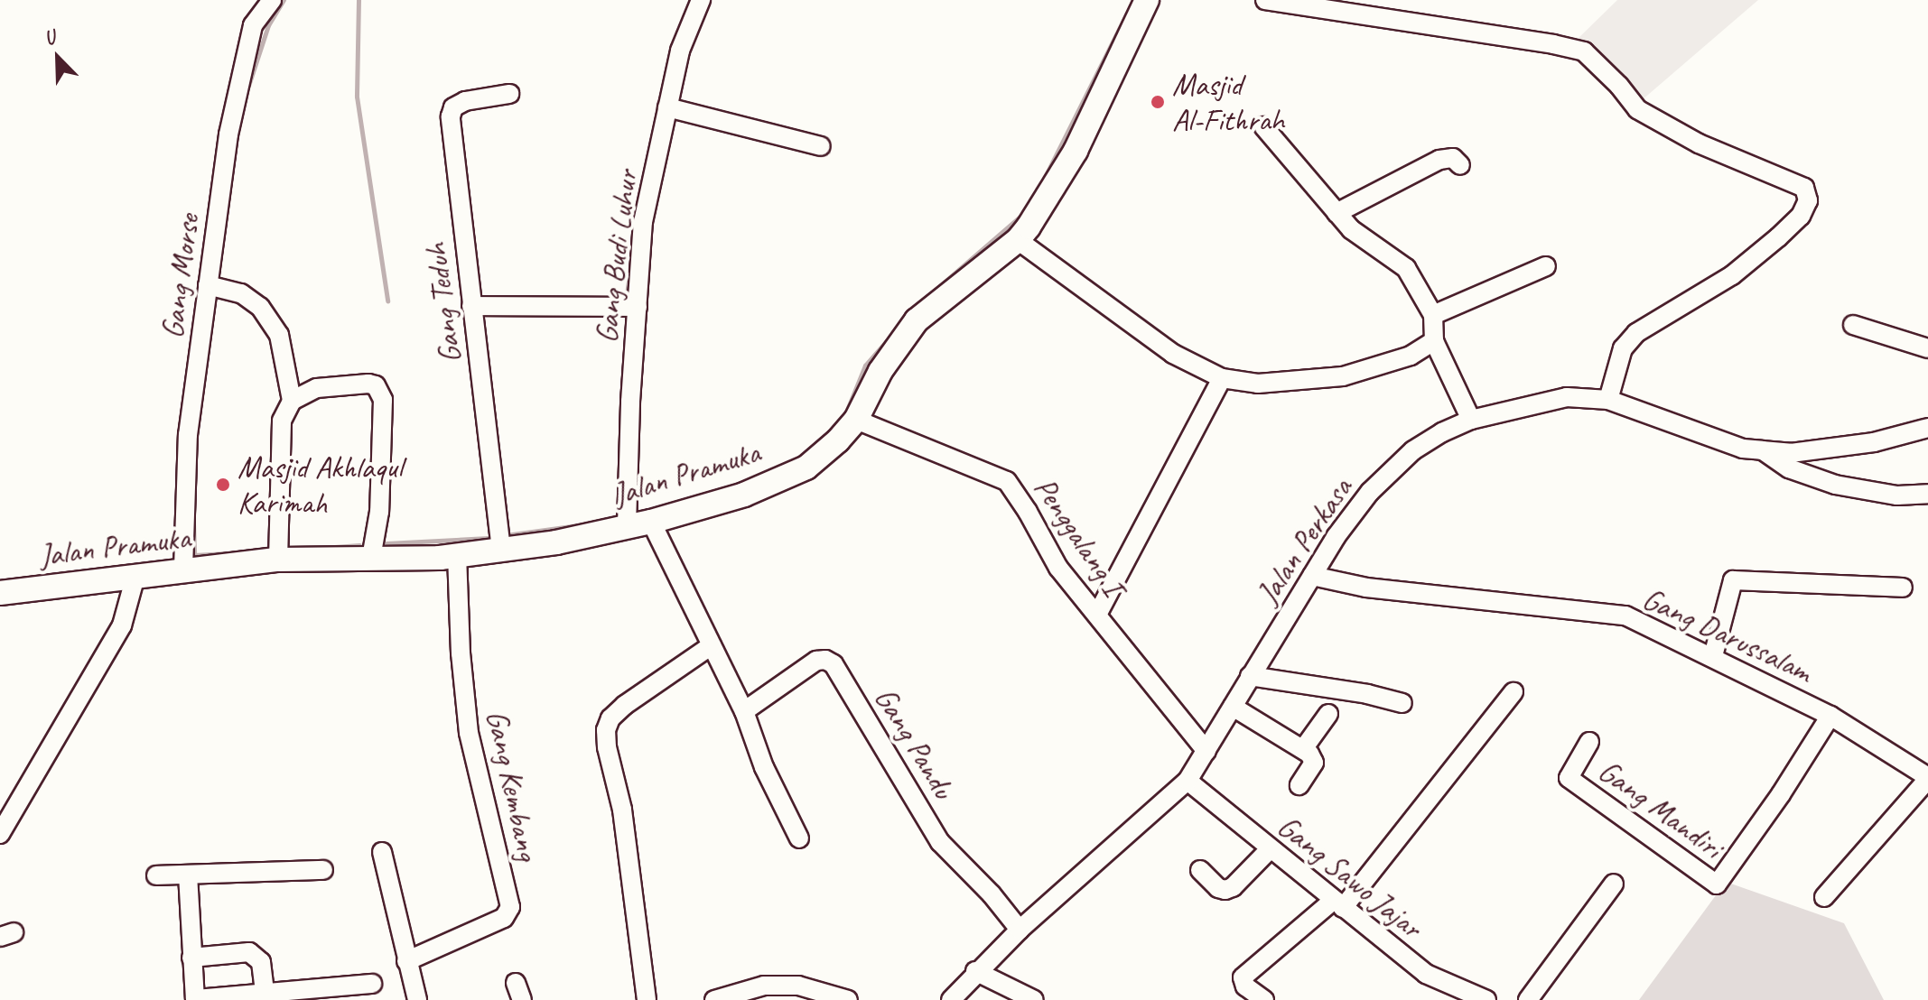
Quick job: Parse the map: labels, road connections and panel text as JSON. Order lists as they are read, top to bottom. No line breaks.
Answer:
{"streets":{"main road":["Jalan Pramuka"],"street":["Gang Budi Luhur","Gang Morse","Gang Teduh","Penggalang I","Jalan Perkasa","Gang Darussalam","Gang Pandu","Gang Kembang","Gang Mandiri","Gang Sawo Jajar"]},"crossings":[["Gang Budi Luhur","Jalan Pramuka"],["Gang Morse","Jalan Pramuka"],["Gang Teduh","Jalan Pramuka"],["Jalan Pramuka","Penggalang I"],["Jalan Pramuka","Gang Kembang"],["Penggalang I","Jalan Perkasa"],["Jalan Perkasa","Gang Darussalam"],["Jalan Perkasa","Gang Pandu"],["Jalan Perkasa","Gang Sawo Jajar"],["Gang Darussalam","Gang Mandiri"]],"places":["Masjid Al-Fithrah","Masjid Akhlaqul Karimah"],"north":"top left"}
